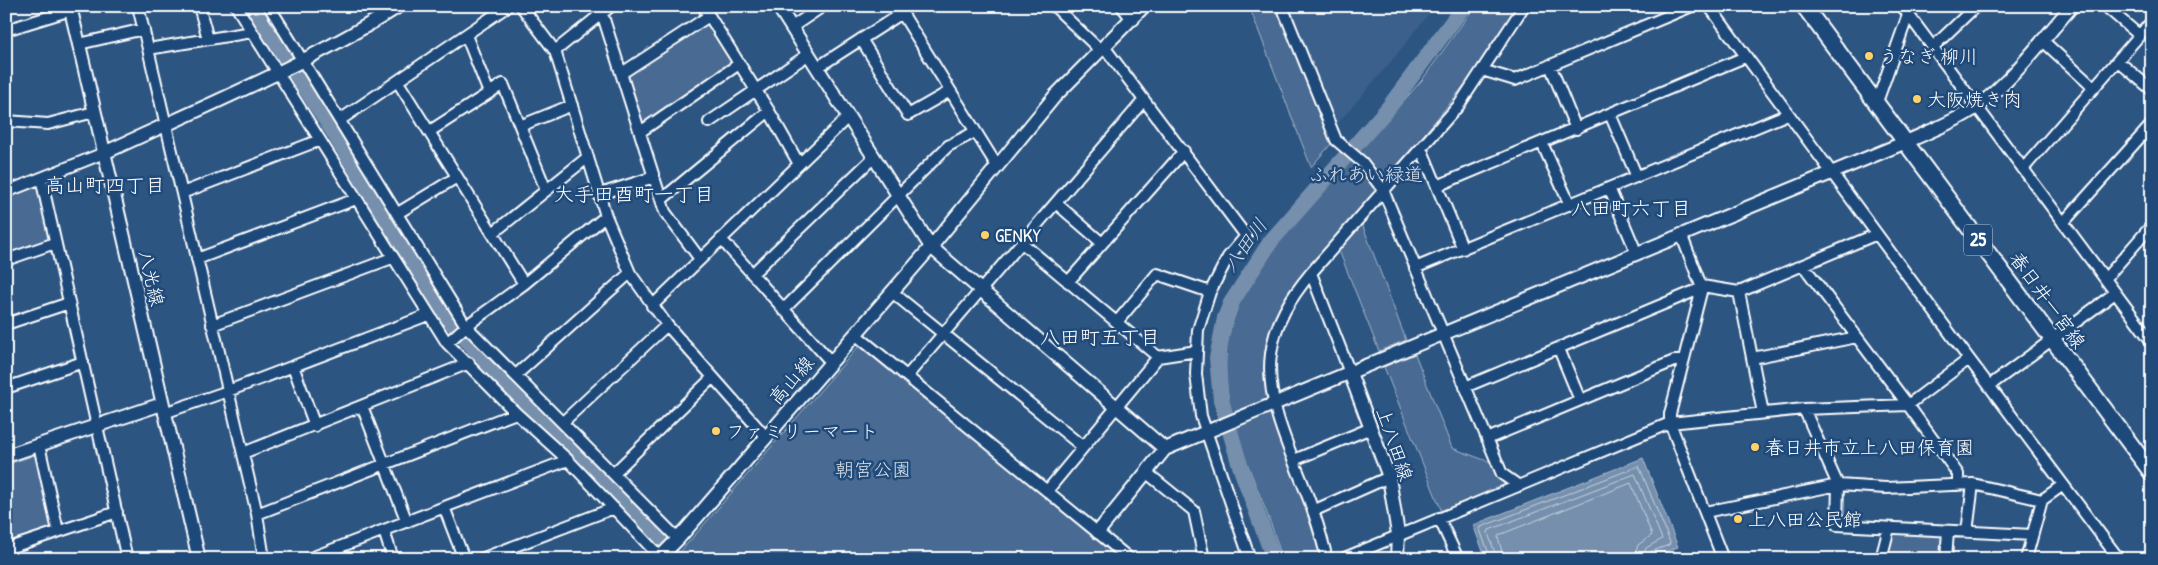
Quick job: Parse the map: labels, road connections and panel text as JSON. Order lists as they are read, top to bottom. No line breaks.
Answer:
{"streets":{"main road":["25","春日井一宮線"],"street":["八光線","高山線","上八田線"]},"districts":["高山町四丁目","大手田酉町一丁目","八田町六丁目","八田町五丁目"],"water":["八田川"],"parks":["ふれあい緑道","朝宮公園"],"places":["うなぎ 柳川","大阪焼き肉","GENKY","ファミリーマート","春日井市立上八田保育園","上八田公民館"]}
